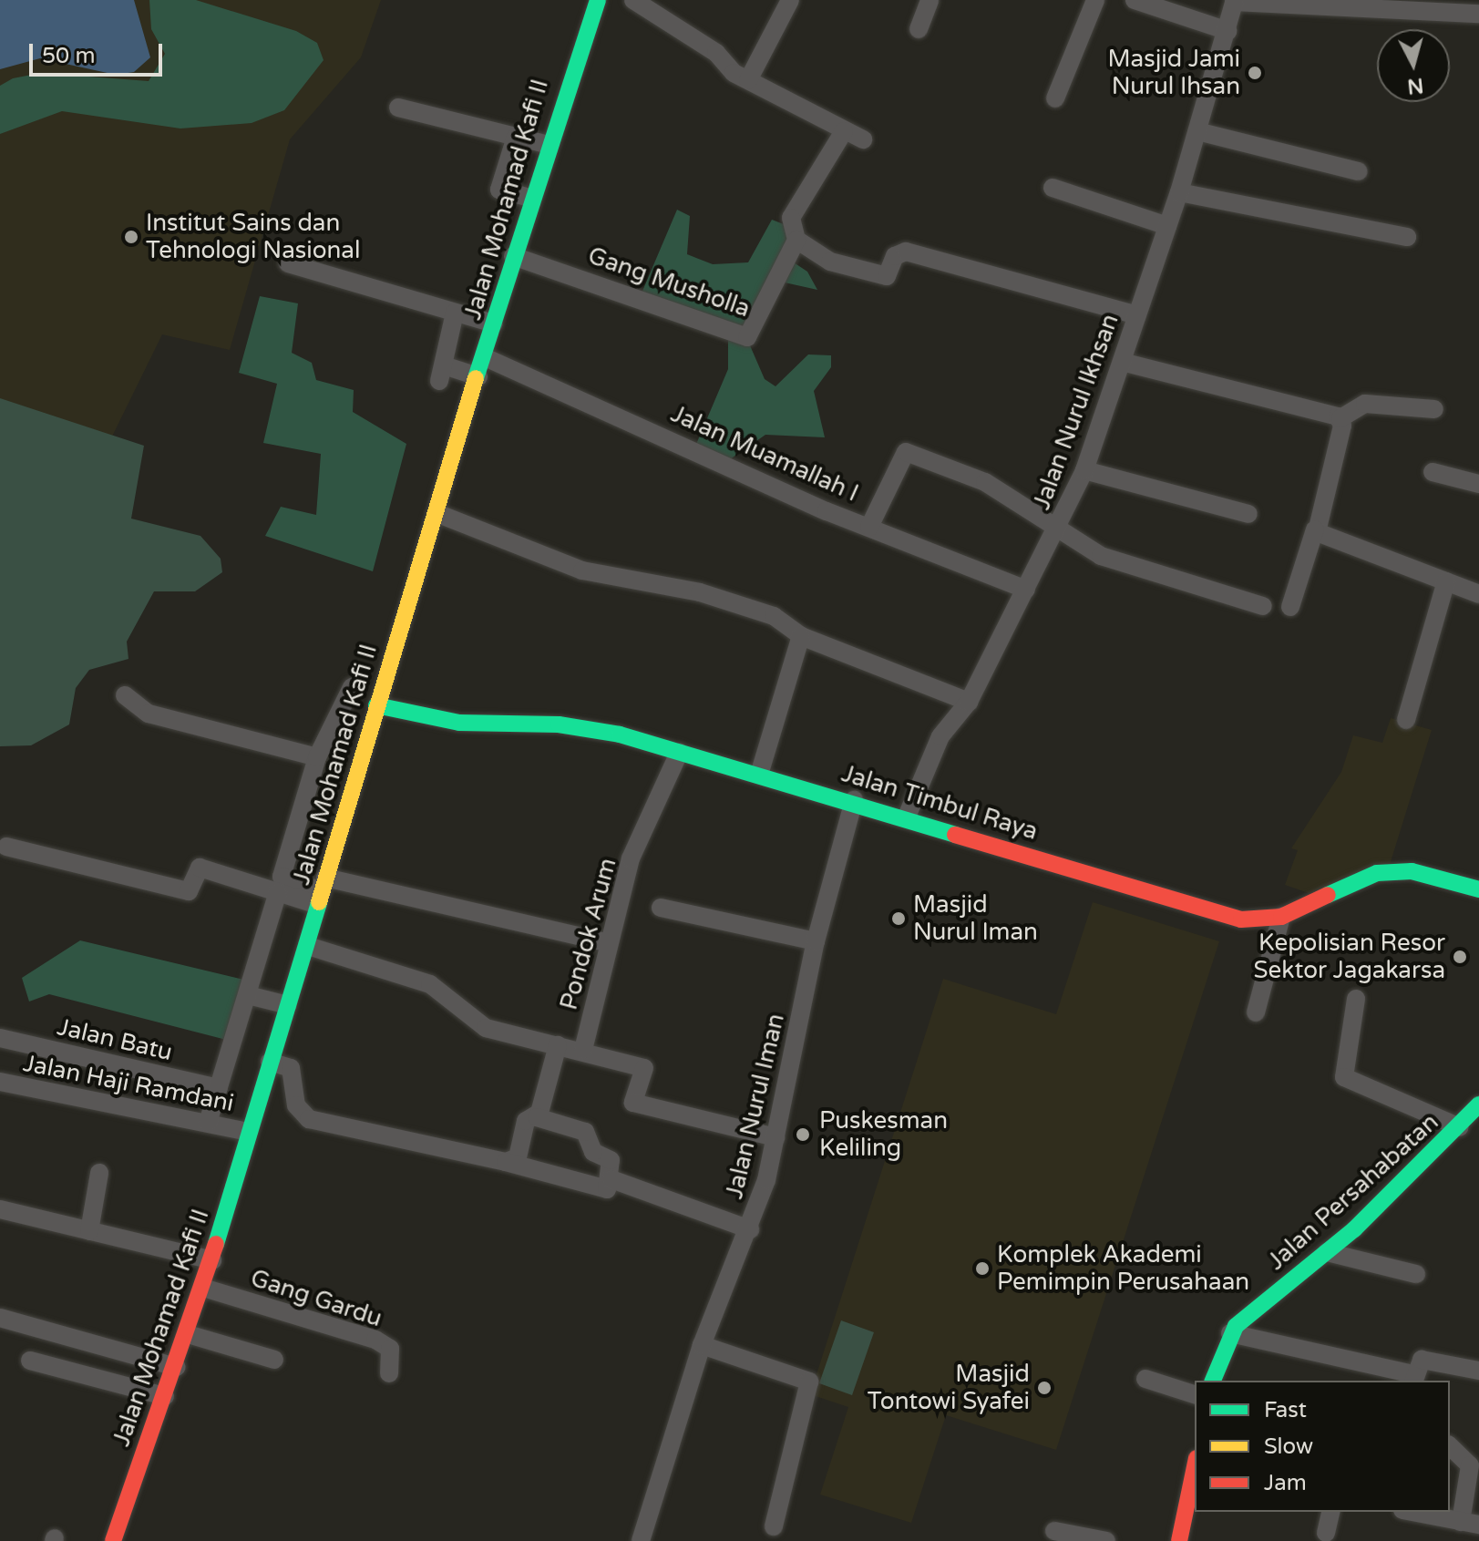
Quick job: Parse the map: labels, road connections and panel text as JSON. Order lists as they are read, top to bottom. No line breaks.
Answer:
{"streets":{"street":["Jalan Mohamad Kafi II","Gang Musholla","Jalan Nurul Ikhsan","Jalan Muamallah I","Jalan Timbul Raya","Pondok Arum","Jalan Batu","Jalan Haji Ramdani","Jalan Nurul Iman","Jalan Persahabatan","Gang Gardu"]},"crossings":[["Jalan Mohamad Kafi II","Gang Musholla"],["Jalan Mohamad Kafi II","Jalan Muamallah I"],["Jalan Mohamad Kafi II","Jalan Timbul Raya"],["Jalan Mohamad Kafi II","Jalan Haji Ramdani"],["Jalan Mohamad Kafi II","Gang Gardu"],["Jalan Nurul Ikhsan","Jalan Muamallah I"],["Jalan Nurul Ikhsan","Jalan Timbul Raya"],["Jalan Timbul Raya","Pondok Arum"],["Jalan Timbul Raya","Jalan Nurul Iman"]],"places":["Masjid Jami Nurul Ihsan","Institut Sains dan Tehnologi Nasional","Masjid Nurul Iman","Kepolisian Resor Sektor Jagakarsa","Puskesman Keliling","Komplek Akademi Pemimpin Perusahaan","Masjid Tontowi Syafei"],"legend":["Fast","Slow","Jam"],"scale_bar":"50 m","north":"bottom"}
